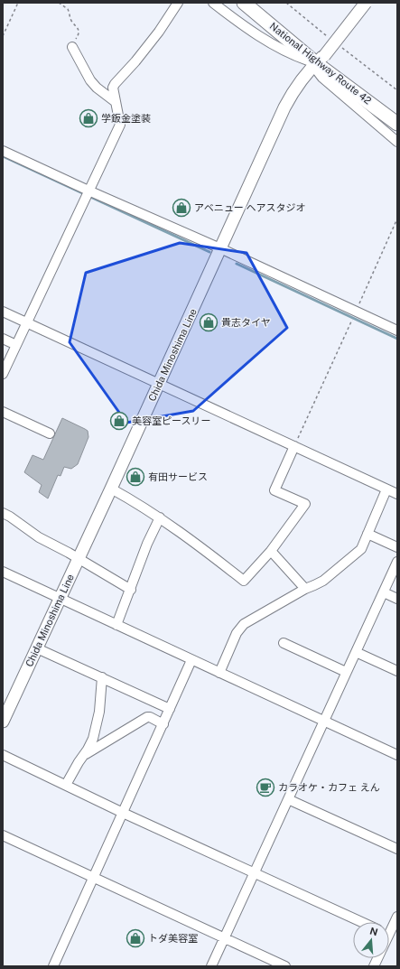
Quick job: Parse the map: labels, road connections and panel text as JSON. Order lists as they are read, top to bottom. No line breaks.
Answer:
{"streets":{"highway":["National Highway Route 42"],"main road":["Chida Minoshima Line"]},"crossings":[["National Highway Route 42","Chida Minoshima Line"]],"places":{"shop":["学鈑金塗装","アベニュー ヘアスタジオ","貴志タイヤ","美容室ピースリー","有田サービス","トダ美容室"],"cafe":["カラオケ・カフェ えん"]},"north":"top"}
